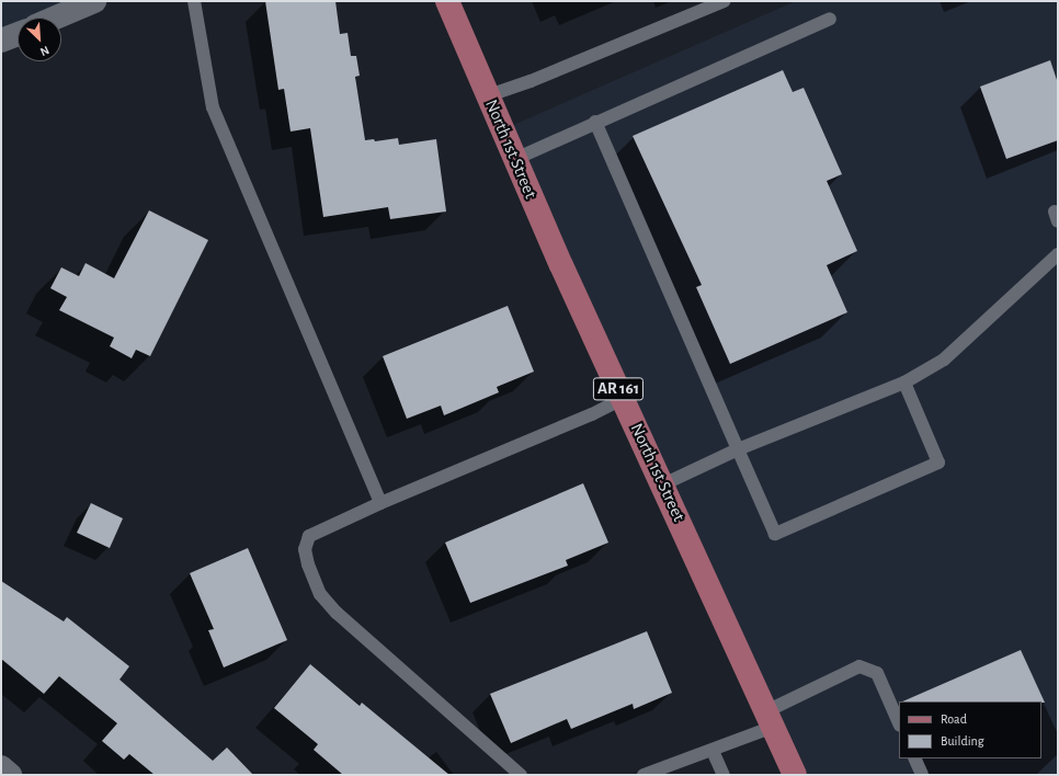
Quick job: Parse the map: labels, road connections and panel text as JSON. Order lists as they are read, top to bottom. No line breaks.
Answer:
{"streets":{"main road":["North 1st Street","AR 161"]},"legend":["Road","Building"],"north":"bottom right"}
